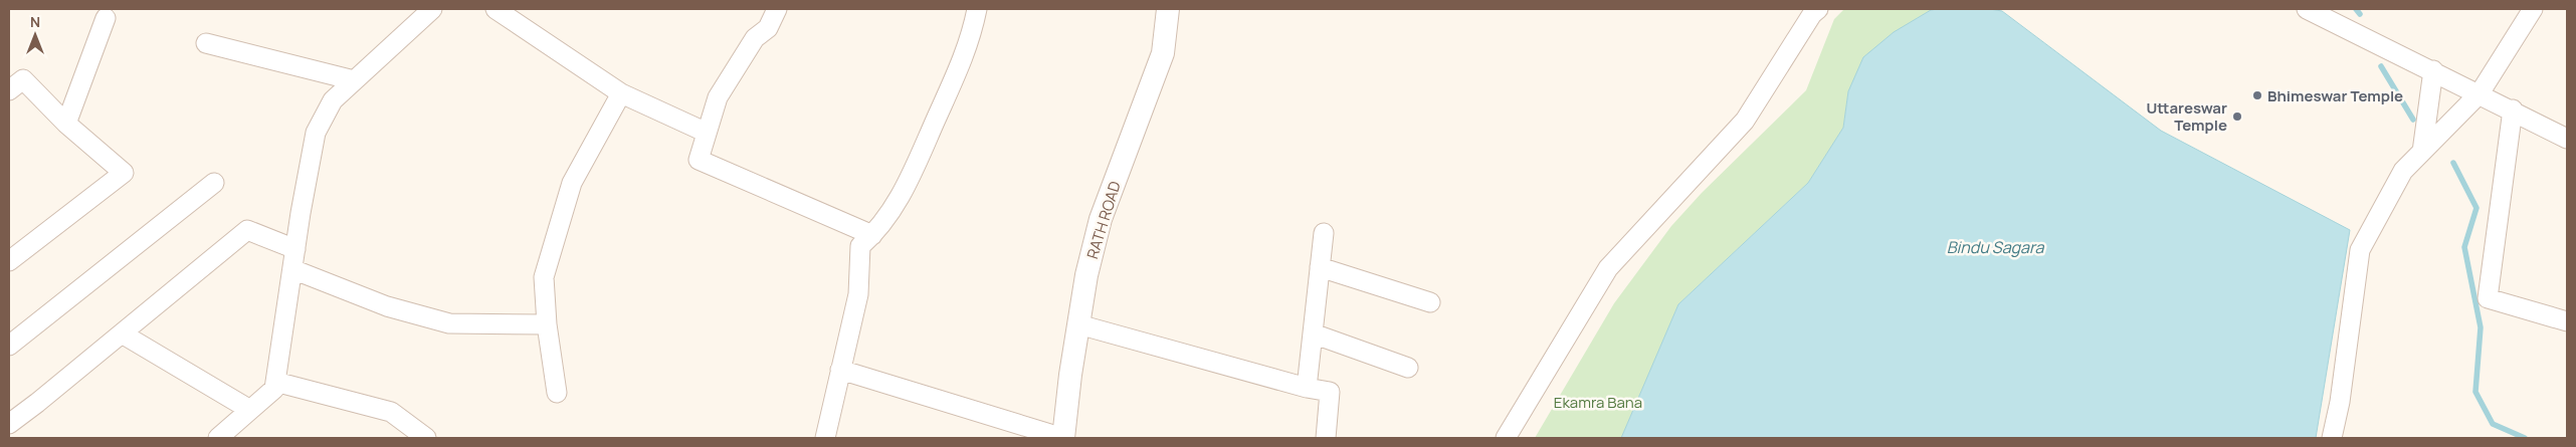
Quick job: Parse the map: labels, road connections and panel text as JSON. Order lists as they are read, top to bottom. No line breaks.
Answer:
{"streets":{"street":["RATH ROAD"]},"water":["Bindu Sagara"],"parks":["Ekamra Bana"],"places":["Bhimeswar Temple","Uttareswar Temple"],"north":"top"}
